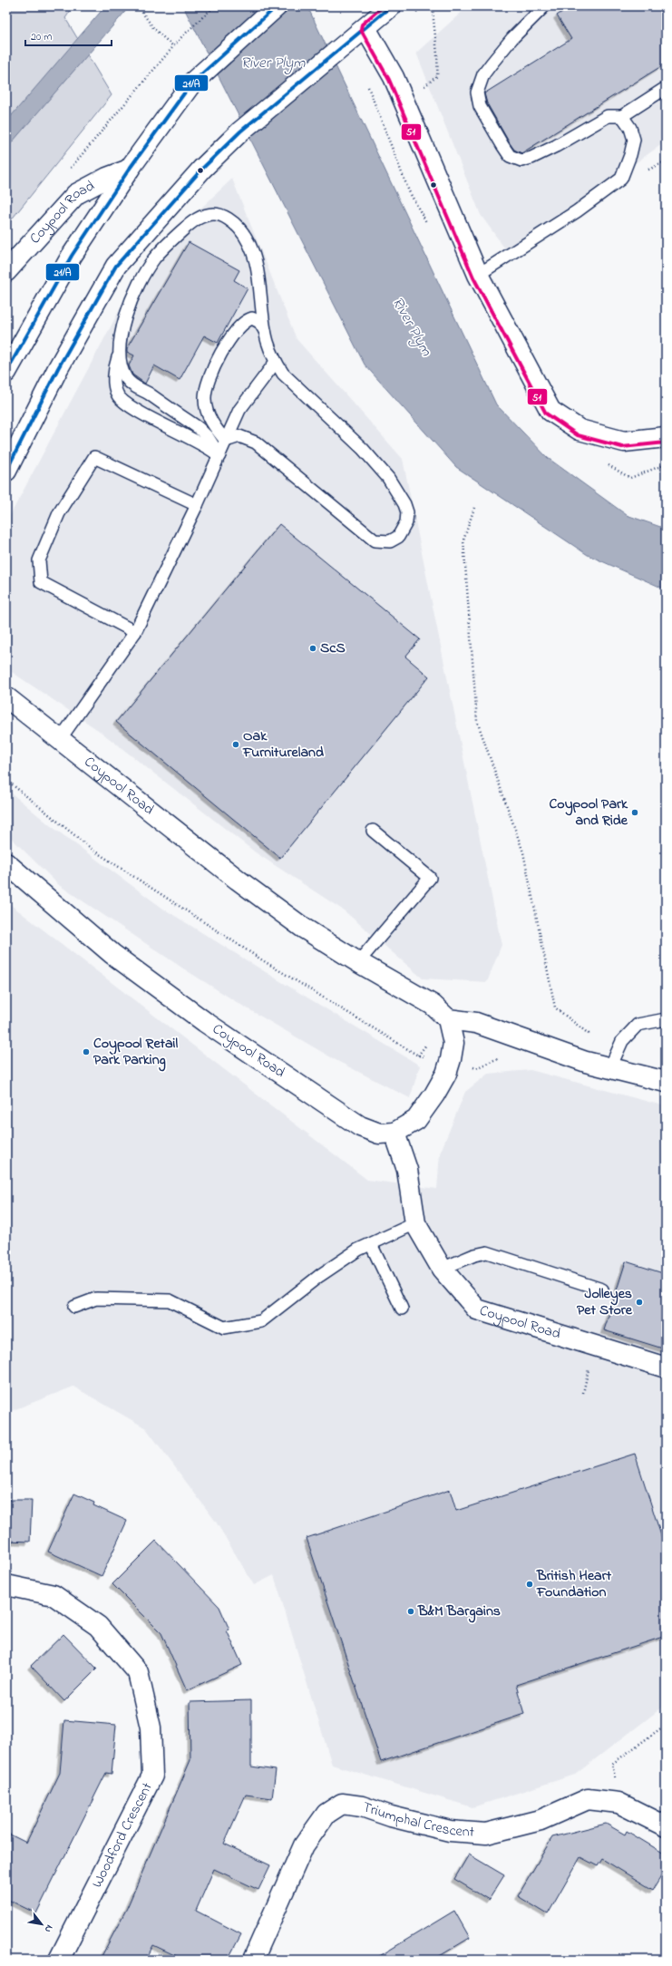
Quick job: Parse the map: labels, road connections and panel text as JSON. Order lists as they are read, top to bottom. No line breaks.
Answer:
{"streets":{"street":["Coypool Road","Triumphal Crescent","Woodford Crescent"]},"water":["River Plym"],"places":["ScS","Oak Furnitureland","Coypool Park and Ride","Coypool Retail Park Parking","Jolleyes Pet Store","British Heart Foundation","B&M Bargains"],"lines":["transit line 21/A","transit line 51"],"scale_bar":"20 m","north":"bottom right"}
